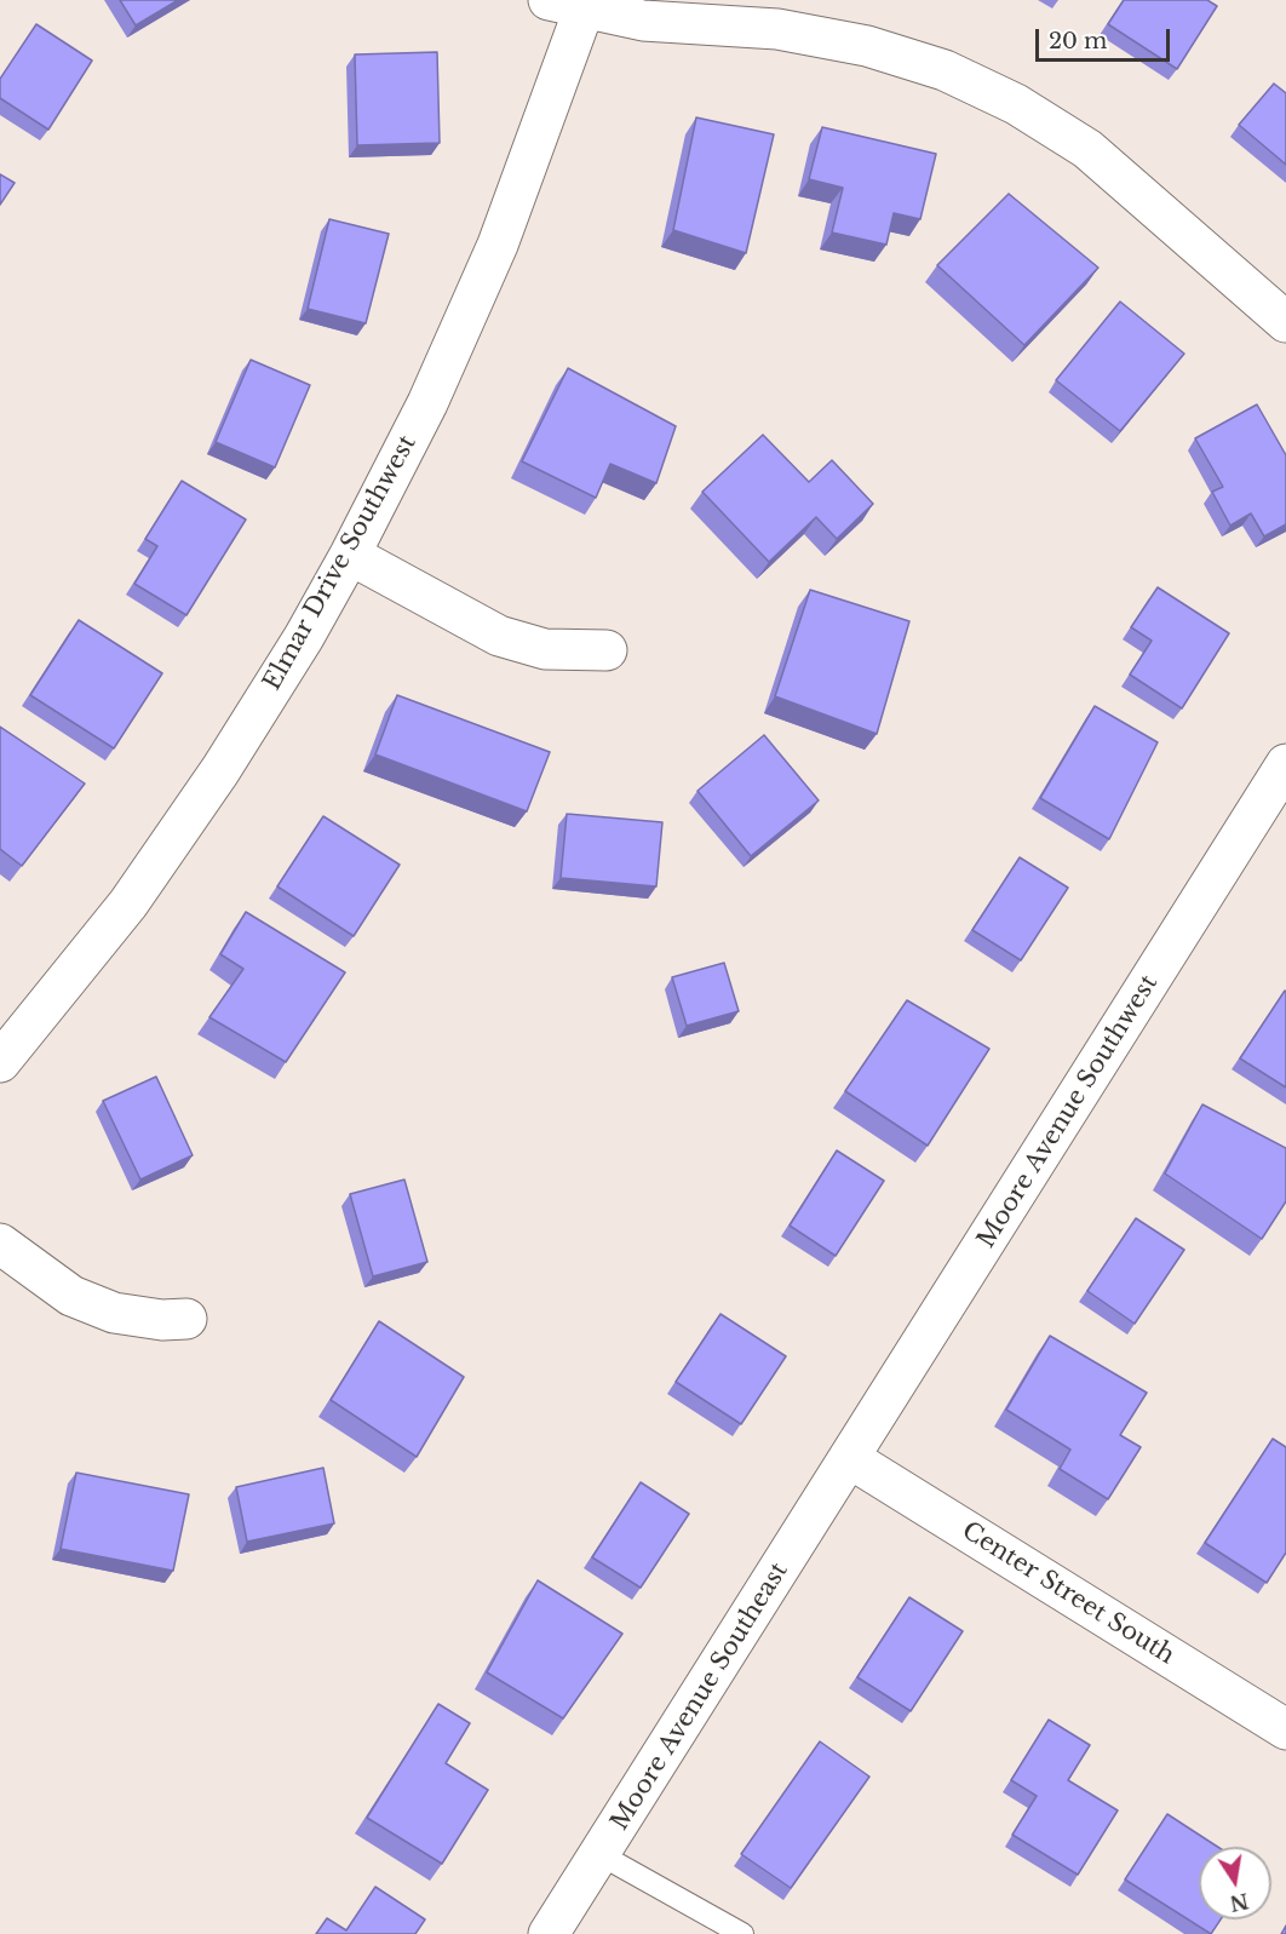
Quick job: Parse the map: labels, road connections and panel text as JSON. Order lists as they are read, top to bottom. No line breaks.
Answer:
{"streets":{"street":["Elmar Drive Southwest","Moore Avenue Southwest","Center Street South","Moore Avenue Southeast"]},"crossings":[["Moore Avenue Southwest","Center Street South"],["Moore Avenue Southwest","Moore Avenue Southeast"],["Center Street South","Moore Avenue Southeast"]],"scale_bar":"20 m","north":"bottom"}
